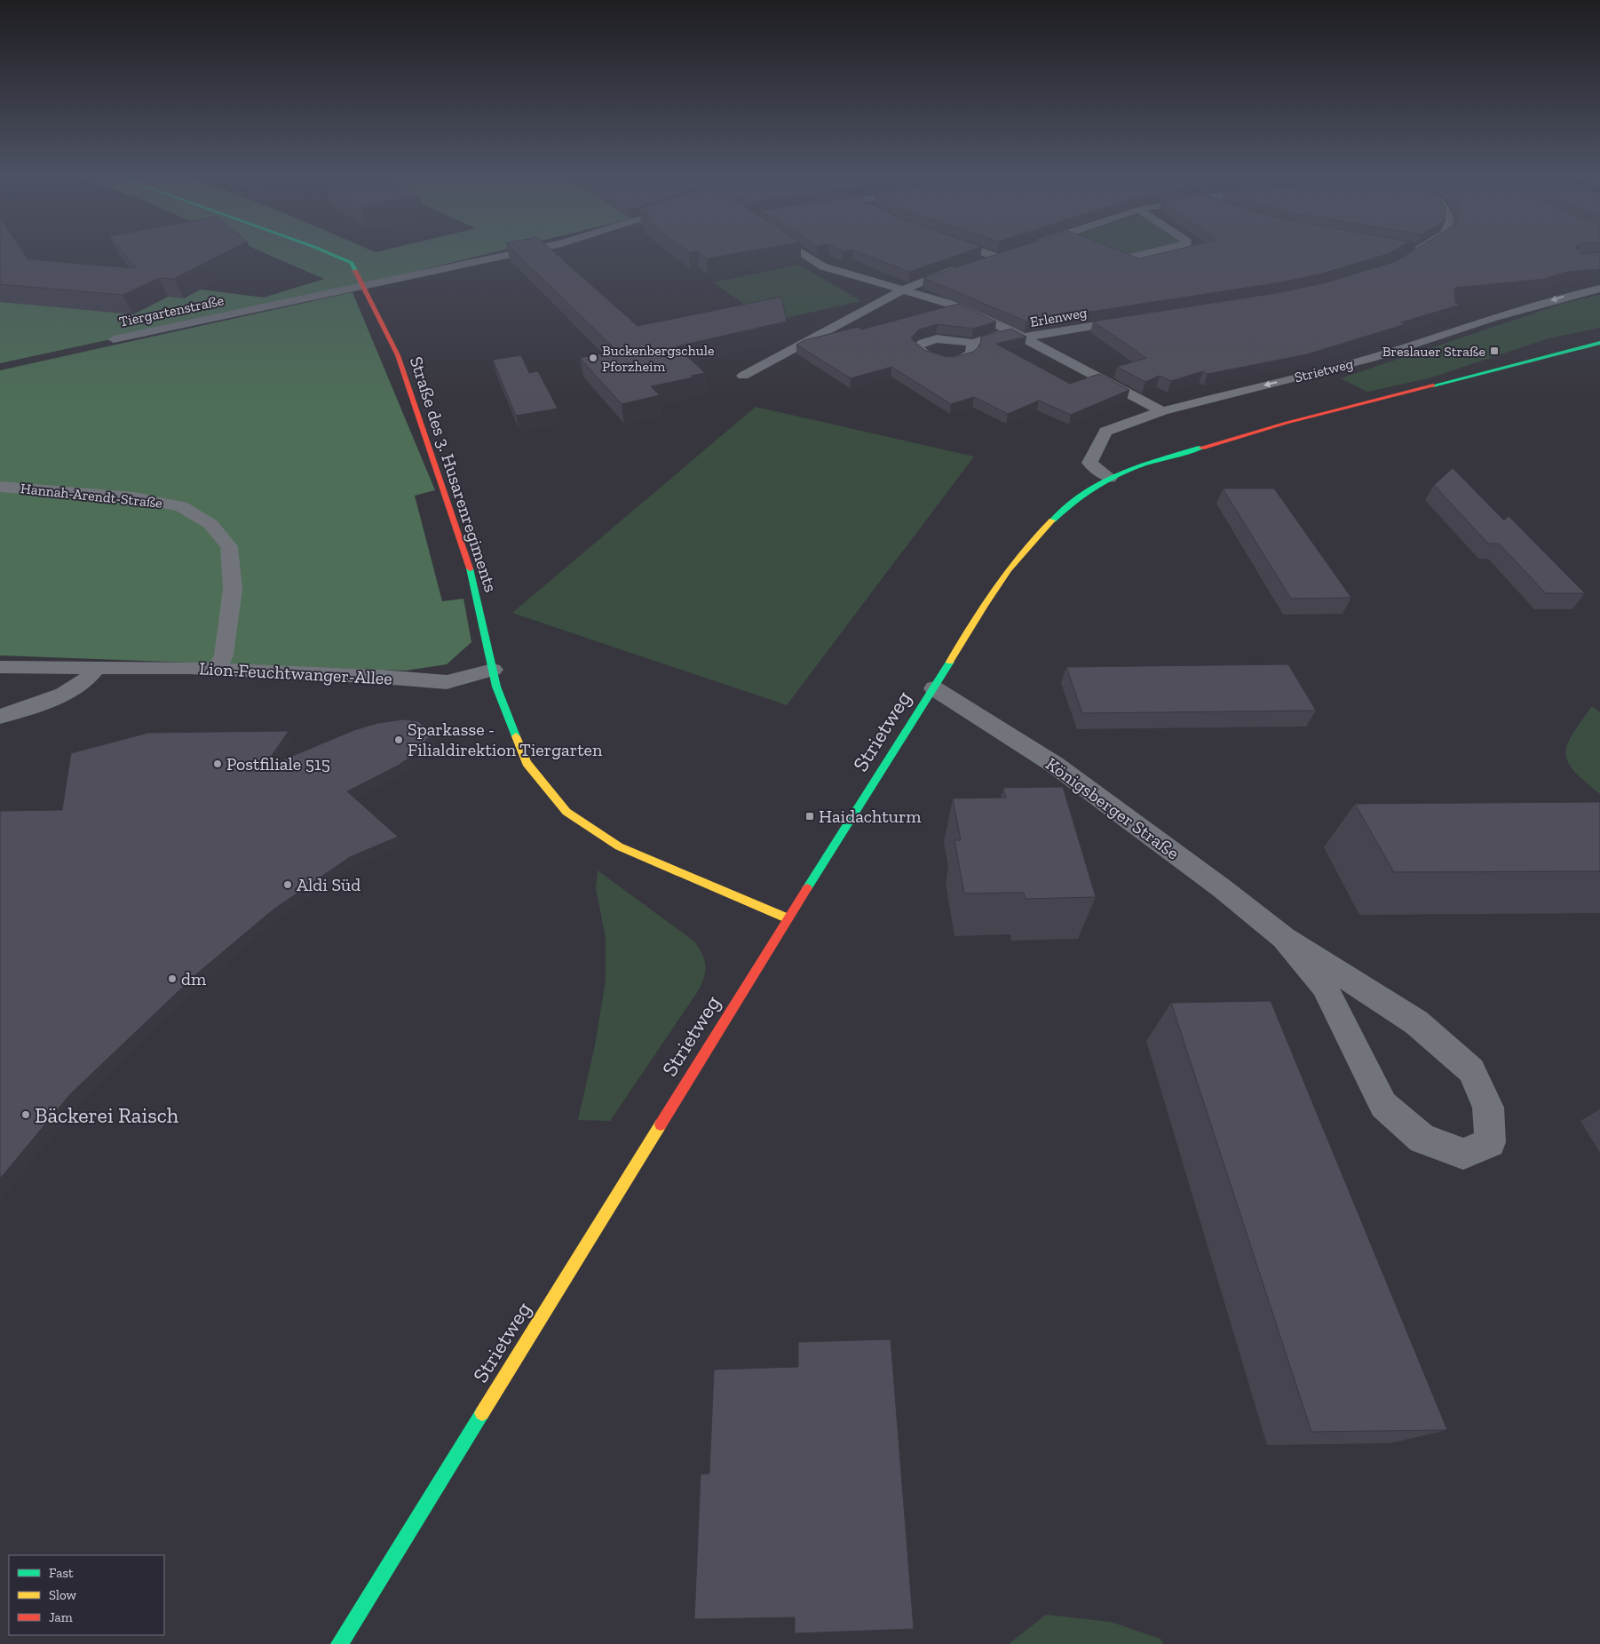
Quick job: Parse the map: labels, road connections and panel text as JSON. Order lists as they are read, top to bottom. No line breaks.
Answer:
{"streets":{"street":["Tiergartenstraße","Erlenweg","Strietweg","Straße des 3. Husarenregiments","Hannah-Arendt-Straße","Lion-Feuchtwanger-Allee","Königsberger Straße"]},"crossings":[["Tiergartenstraße","Straße des 3. Husarenregiments"],["Strietweg","Straße des 3. Husarenregiments"],["Strietweg","Königsberger Straße"],["Straße des 3. Husarenregiments","Lion-Feuchtwanger-Allee"],["Hannah-Arendt-Straße","Lion-Feuchtwanger-Allee"]],"places":{"transit":["Breslauer Straße","Haidachturm"],"other":["Buckenbergschule Pforzheim","Sparkasse - Filialdirektion Tiergarten","Postfiliale 515","Aldi Süd","dm","Bäckerei Raisch"]},"legend":["Fast","Slow","Jam"]}
